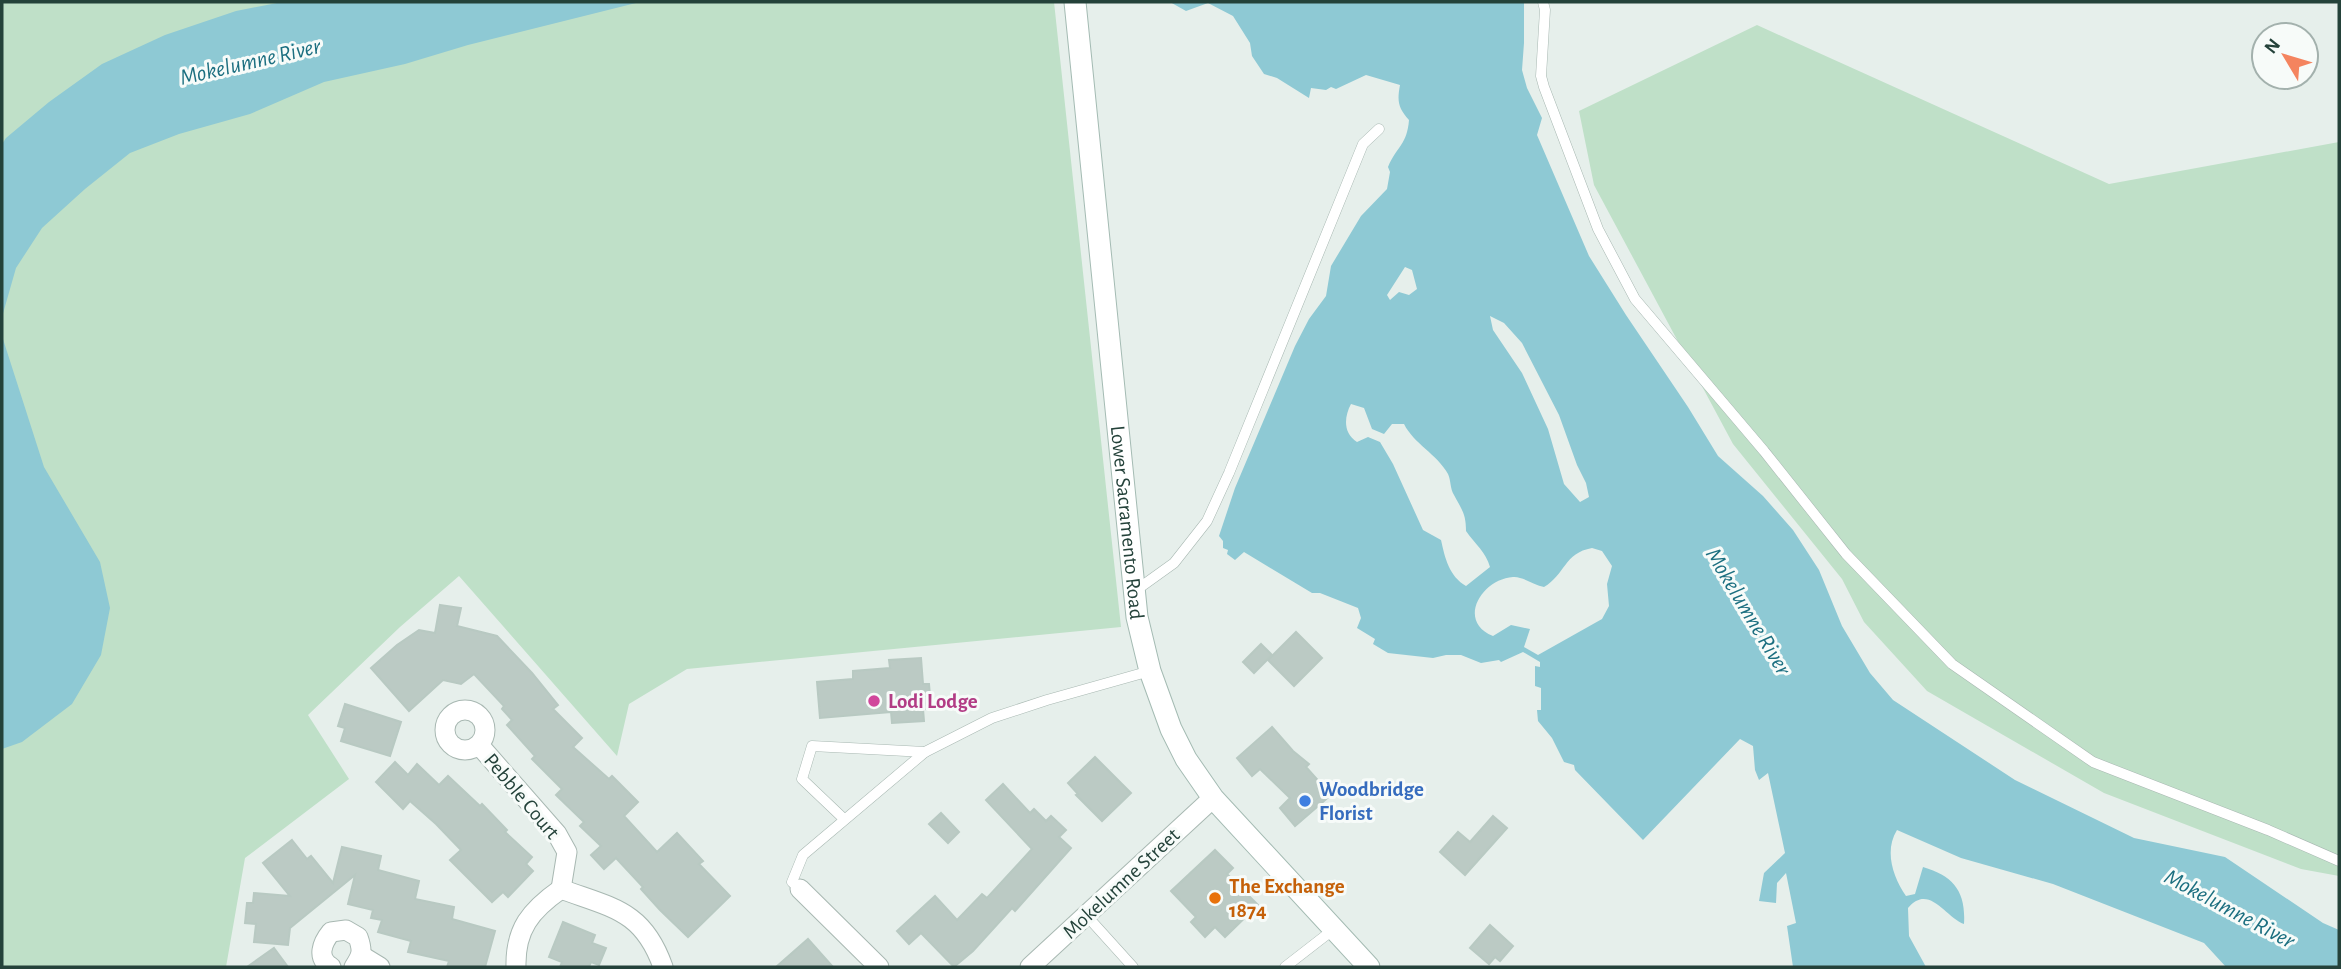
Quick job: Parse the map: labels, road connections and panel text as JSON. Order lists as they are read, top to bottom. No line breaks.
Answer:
{"streets":{"main road":["Lower Sacramento Road"],"street":["Pebble Court","Mokelumne Street"]},"crossings":[["Lower Sacramento Road","Mokelumne Street"]],"water":["Mokelumne River"],"places":["Lodi Lodge","Woodbridge Florist","The Exchange 1874"],"north":"top left"}
